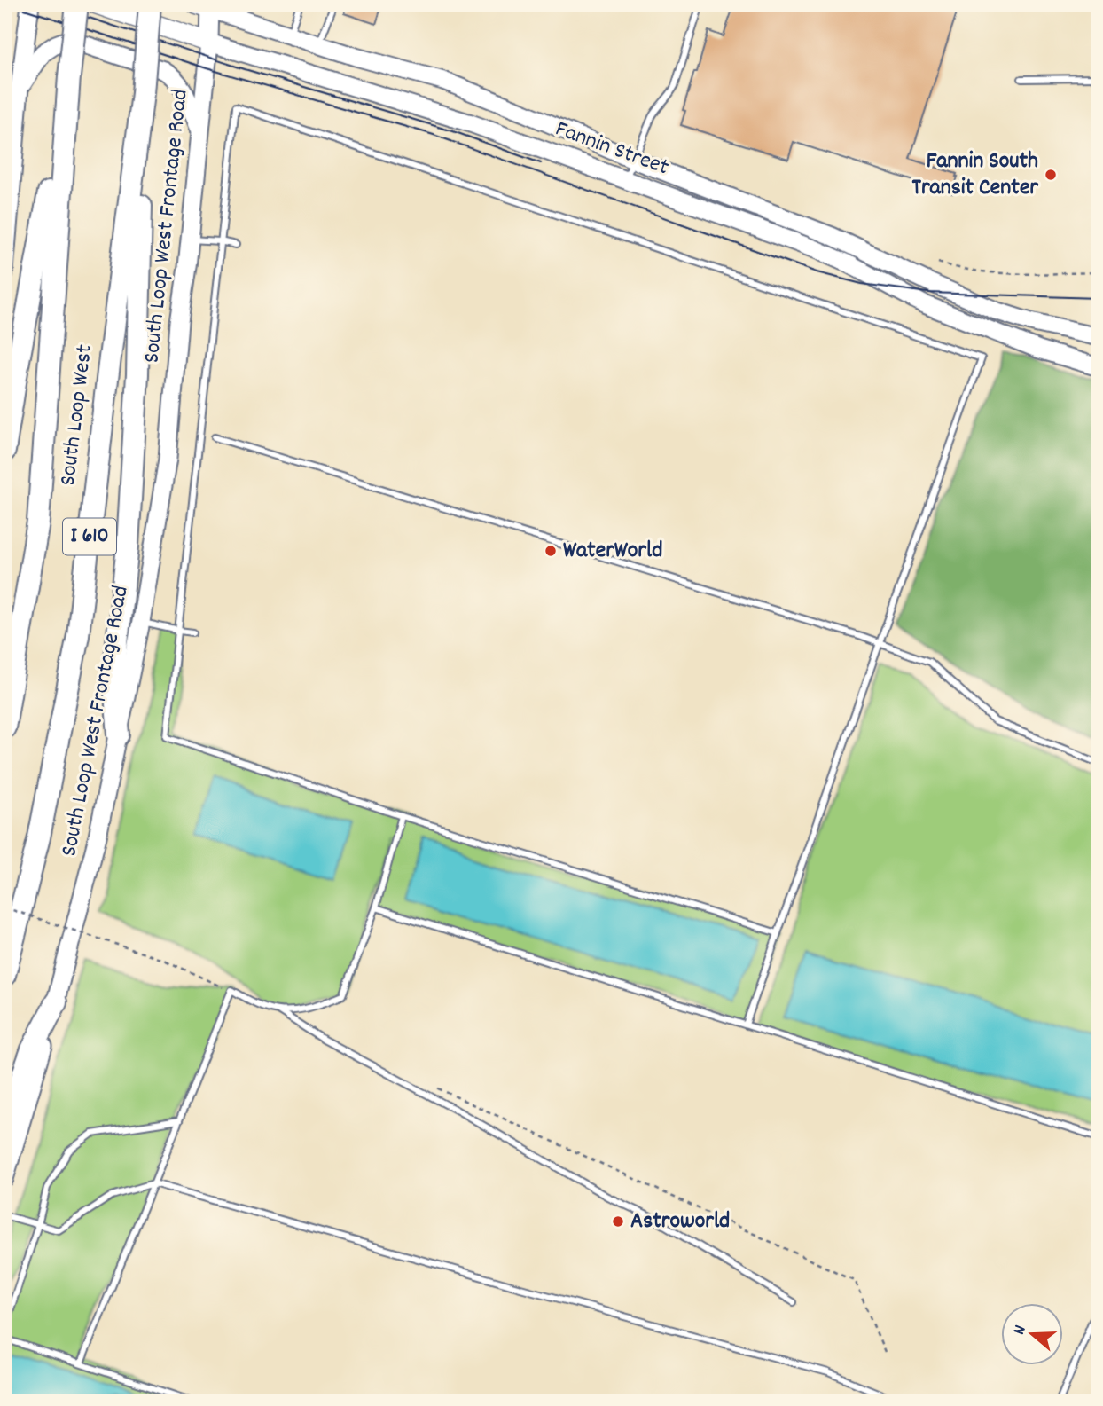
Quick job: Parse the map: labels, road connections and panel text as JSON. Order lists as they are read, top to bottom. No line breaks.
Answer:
{"streets":{"highway":["South Loop West","I 610"],"main road":["Fannin Street","South Loop West Frontage Road"]},"crossings":[["Fannin Street","South Loop West Frontage Road"]],"places":["Fannin South Transit Center","WaterWorld","Astroworld"],"north":"left"}
